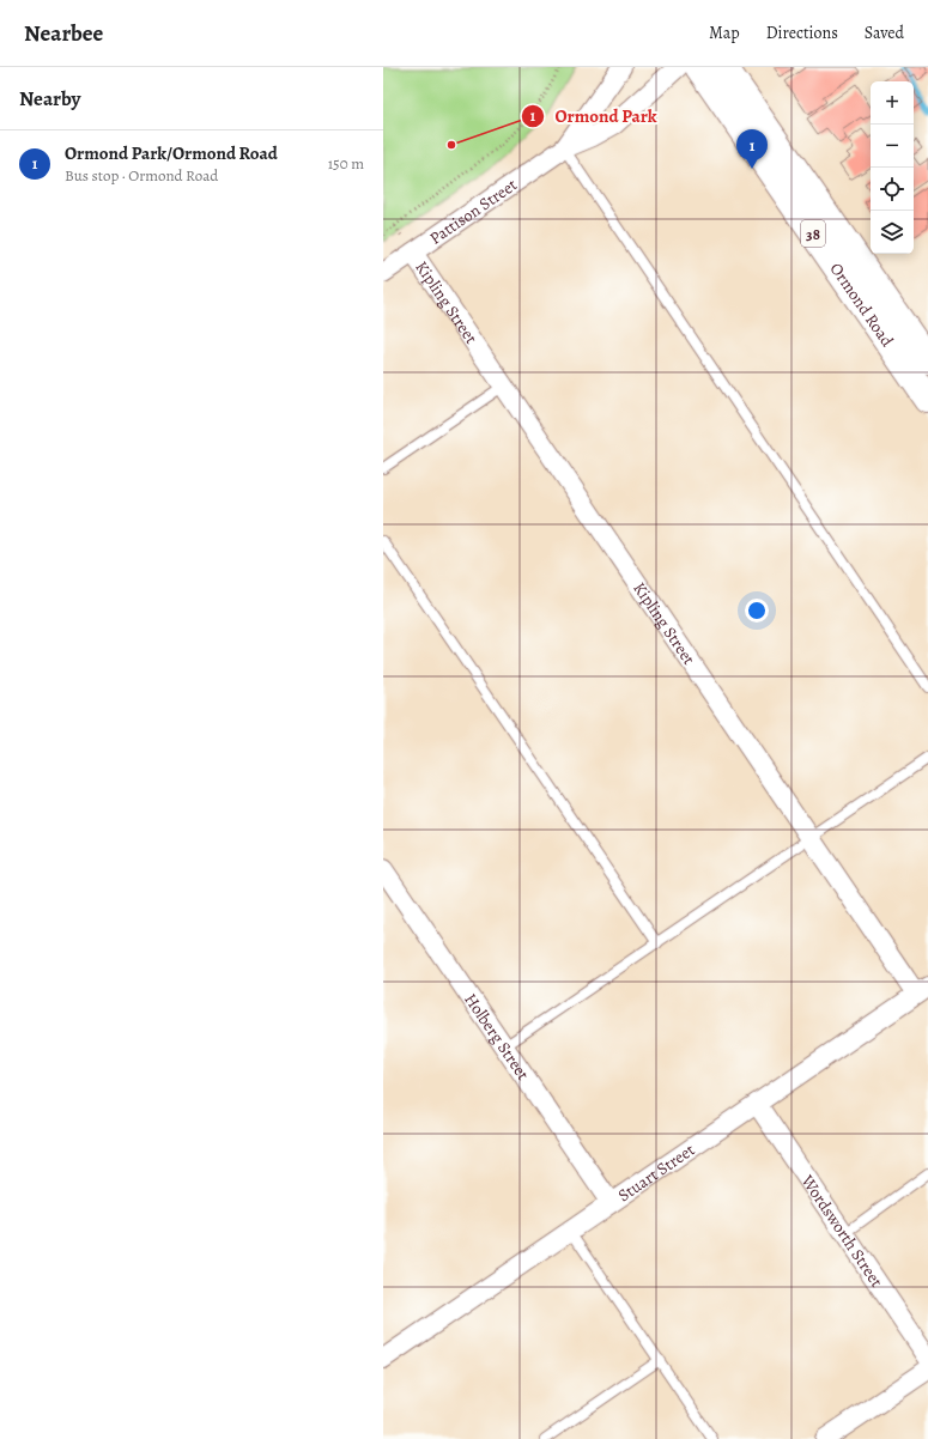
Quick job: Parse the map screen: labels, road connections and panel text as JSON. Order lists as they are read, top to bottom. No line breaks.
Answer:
{"streets":{"main road":["38","Ormond Road"],"street":["Pattison Street","Kipling Street","Holberg Street","Stuart Street","Wordsworth Street"]},"crossings":[["Pattison Street","Kipling Street"],["Kipling Street","Stuart Street"],["Holberg Street","Stuart Street"],["Stuart Street","Wordsworth Street"]],"places":["Ormond Park"],"page":{"header":"Nearbee","nav":["Map","Directions","Saved"],"heading":"Nearby","map_buttons":["+","−"],"list":[{"mark":"1","name":"Ormond Park/Ormond Road","note":"Bus stop · Ormond Road","value":"150 m"}],"pins":"1"}}
